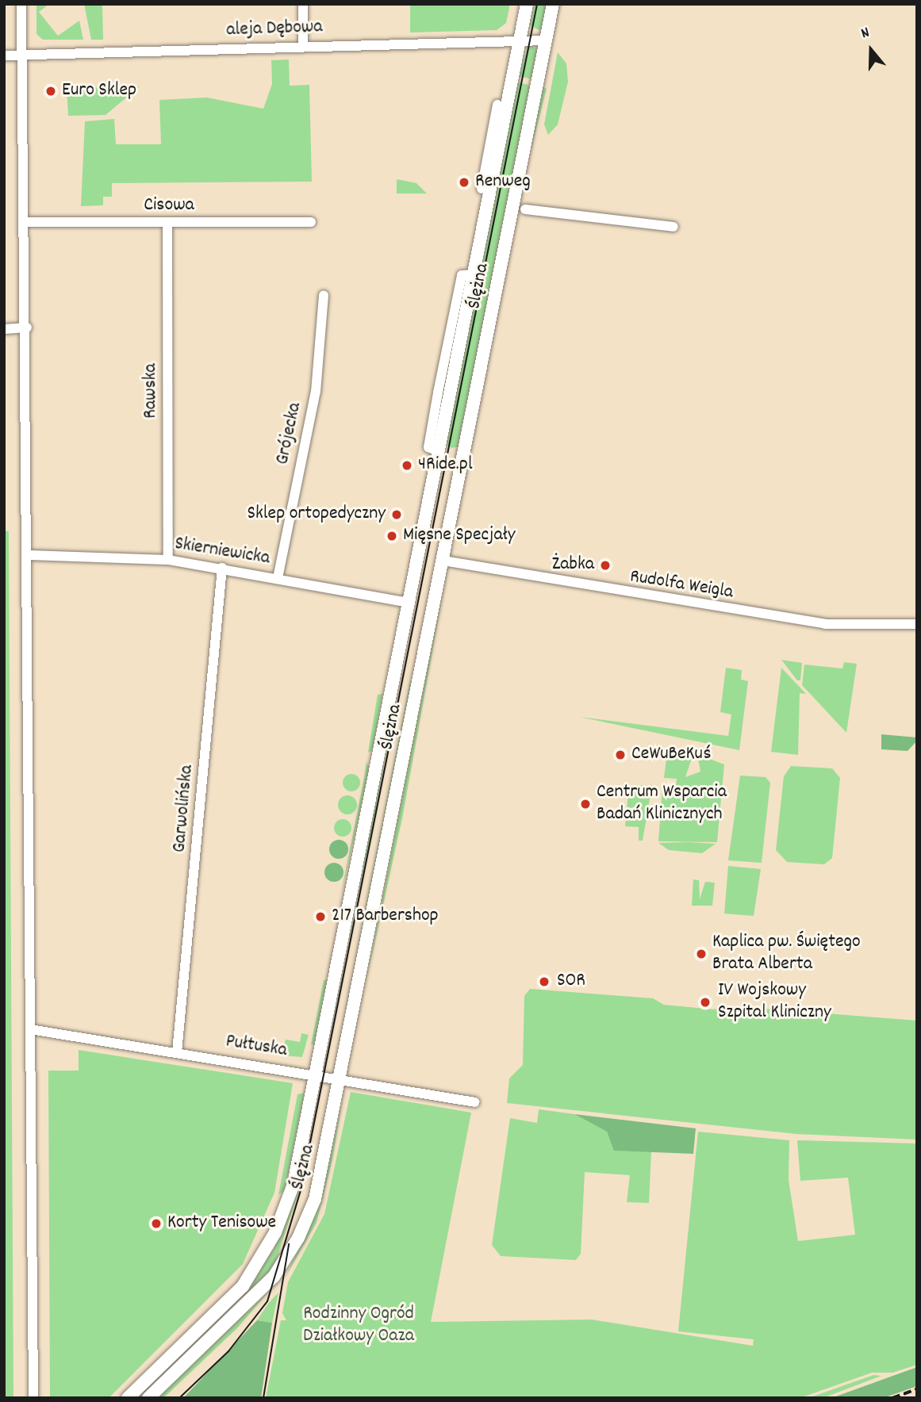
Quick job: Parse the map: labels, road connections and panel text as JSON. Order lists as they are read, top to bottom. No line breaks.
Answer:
{"streets":{"main road":["Ślężna"],"street":["aleja Dębowa","Cisowa","Rawska","Grójecka","Skierniewicka","Rudolfa Weigla","Garwolińska","Pułtuska"]},"crossings":[["aleja Dębowa","Ślężna"],["Cisowa","Rawska"],["Ślężna","Skierniewicka"],["Ślężna","Rudolfa Weigla"],["Ślężna","Pułtuska"],["Rawska","Skierniewicka"],["Grójecka","Skierniewicka"],["Skierniewicka","Garwolińska"],["Garwolińska","Pułtuska"]],"parks":["Rodzinny Ogród Działkowy Oaza"],"places":["Euro Sklep","Renweg","4Ride.pl","Sklep ortopedyczny","Mięsne Specjały","Żabka","CeWuBeKuś","Centrum Wsparcia Badań Klinicznych","217 Barbershop","Kaplica pw. Świętego Brata Alberta","SOR","IV Wojskowy Szpital Kliniczny","Korty Tenisowe"],"north":"top"}
